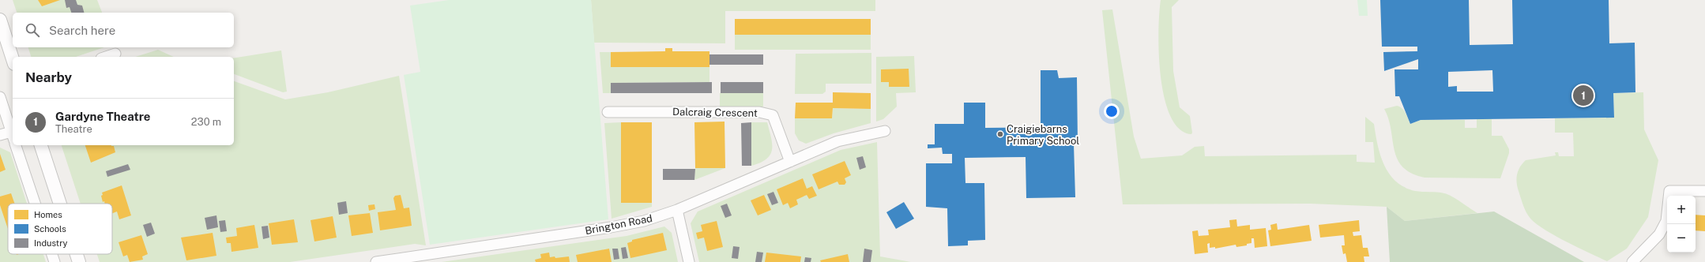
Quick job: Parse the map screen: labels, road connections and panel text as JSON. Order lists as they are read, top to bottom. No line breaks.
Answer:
{"streets":{"street":["Dalcraig Crescent","Brington Road"]},"crossings":[["Dalcraig Crescent","Brington Road"]],"places":["Craigiebarns Primary School"],"legend":["Homes","Schools","Industry"],"page":{"search":"Search here","heading":"Nearby","pins":"1","list":[{"mark":"1","name":"Gardyne Theatre","note":"Theatre","value":"230 m"}],"map_buttons":["+","−"]}}
